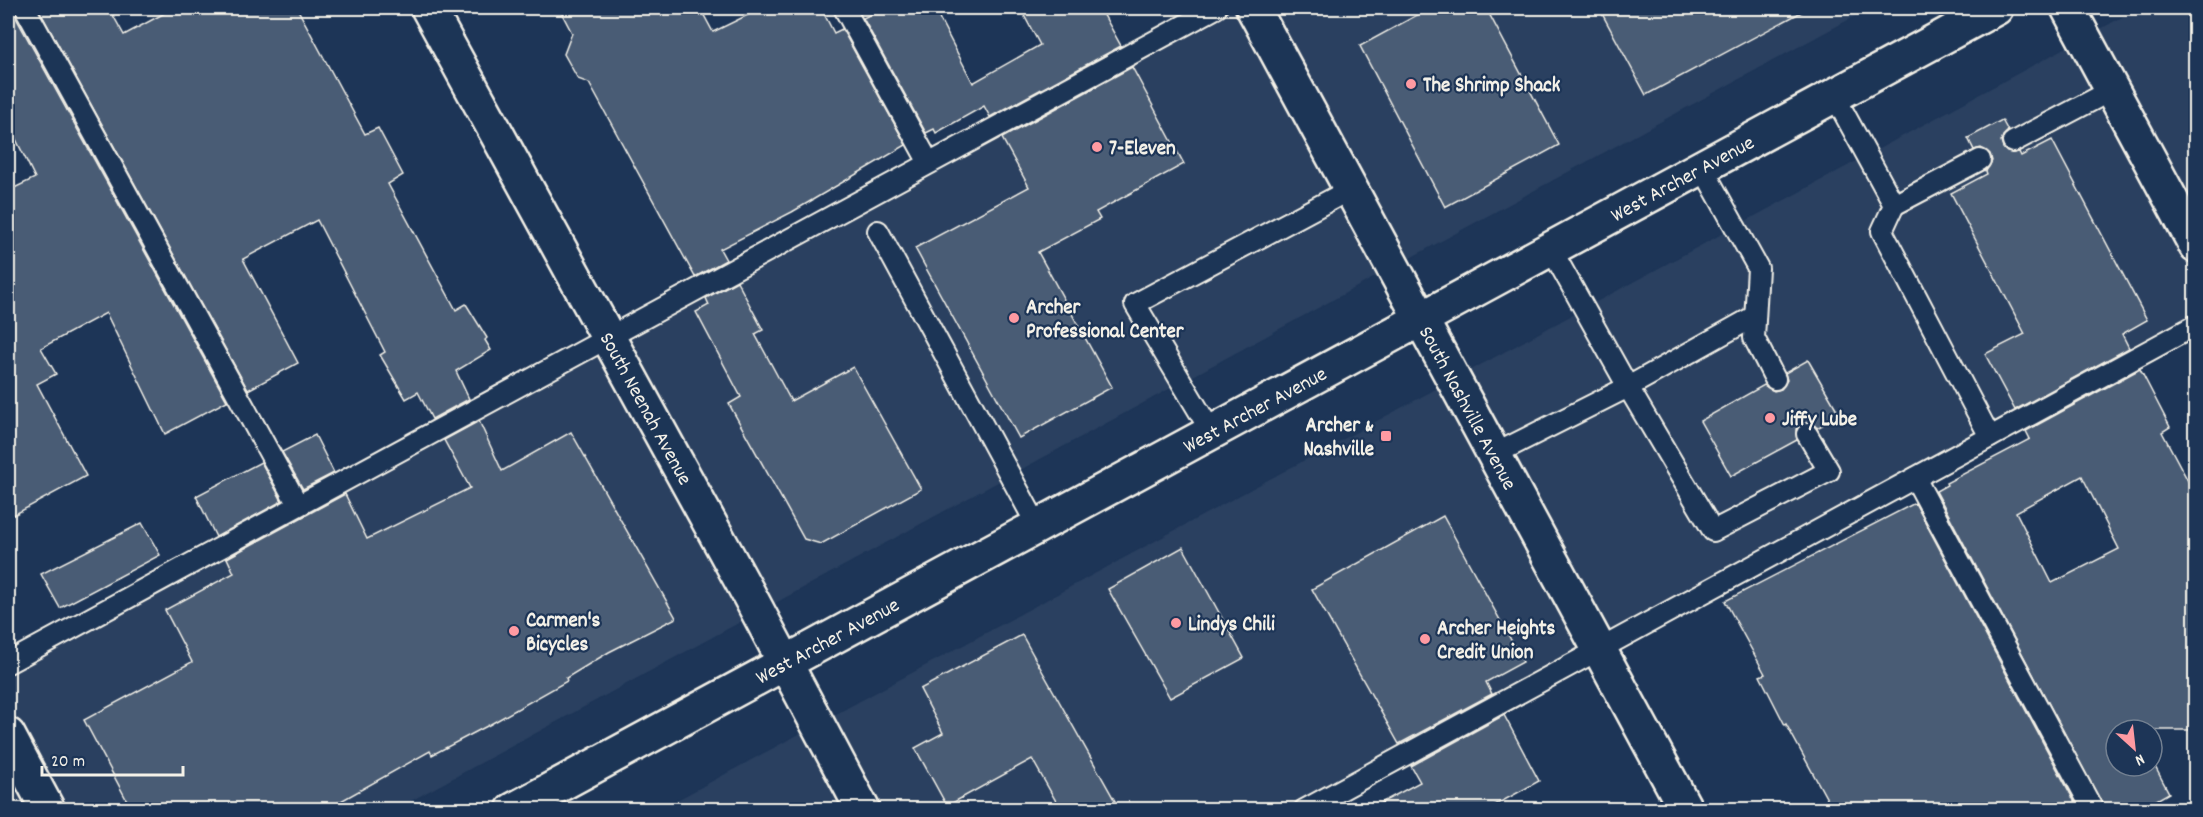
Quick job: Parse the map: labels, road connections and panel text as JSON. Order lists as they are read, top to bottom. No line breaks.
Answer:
{"streets":{"street":["West Archer Avenue","South Neenah Avenue","South Nashville Avenue"]},"crossings":[["West Archer Avenue","South Neenah Avenue"],["West Archer Avenue","South Nashville Avenue"]],"places":{"other":["The Shrimp Shack","7-Eleven","Archer Professional Center","Jiffy Lube","Lindys Chili","Carmen's Bicycles","Archer Heights Credit Union"],"transit":["Archer & Nashville"]},"scale_bar":"20 m","north":"bottom right"}
